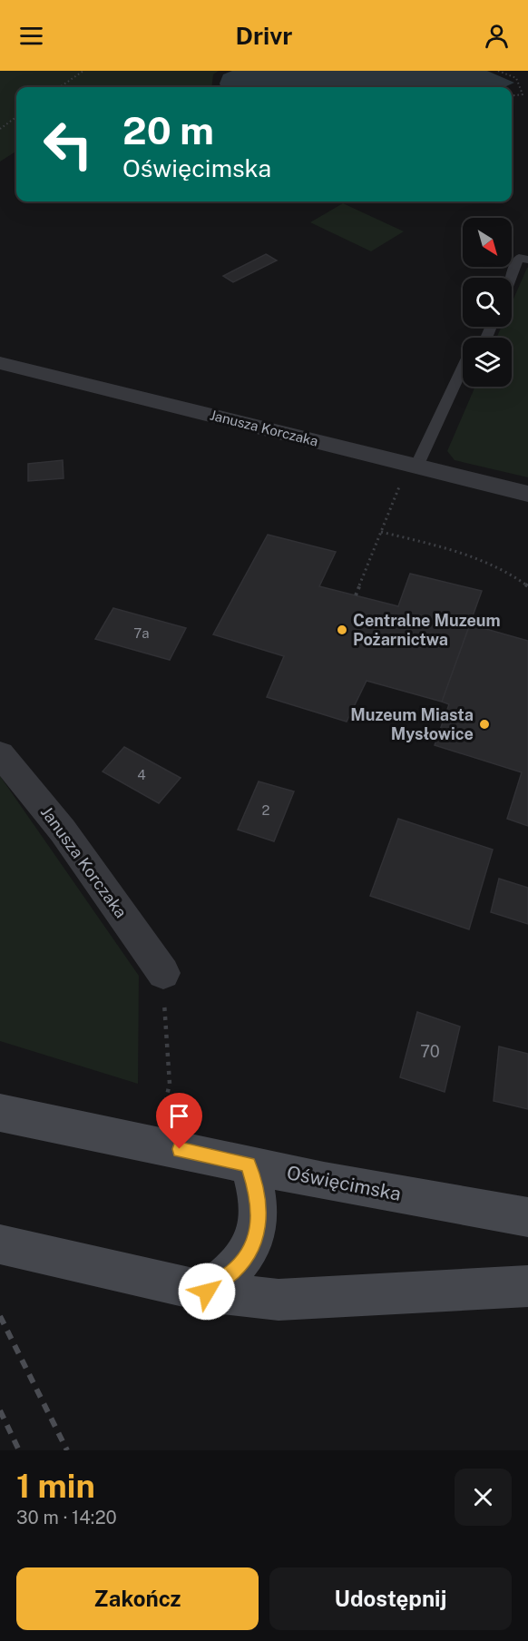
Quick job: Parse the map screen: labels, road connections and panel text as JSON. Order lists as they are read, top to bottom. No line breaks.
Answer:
{"streets":{"main road":["Oświęcimska"],"street":["Janusza Korczaka"]},"places":["Centralne Muzeum Pożarnictwa","Muzeum Miasta Mysłowice"],"house_numbers":["7a","4","2","70"],"north":"bottom right","page":{"header":"Drivr","turn":["20 m","Oświęcimska"],"heading":["1 min","30 m · 14:20"],"buttons":["Zakończ","Udostępnij"]}}
